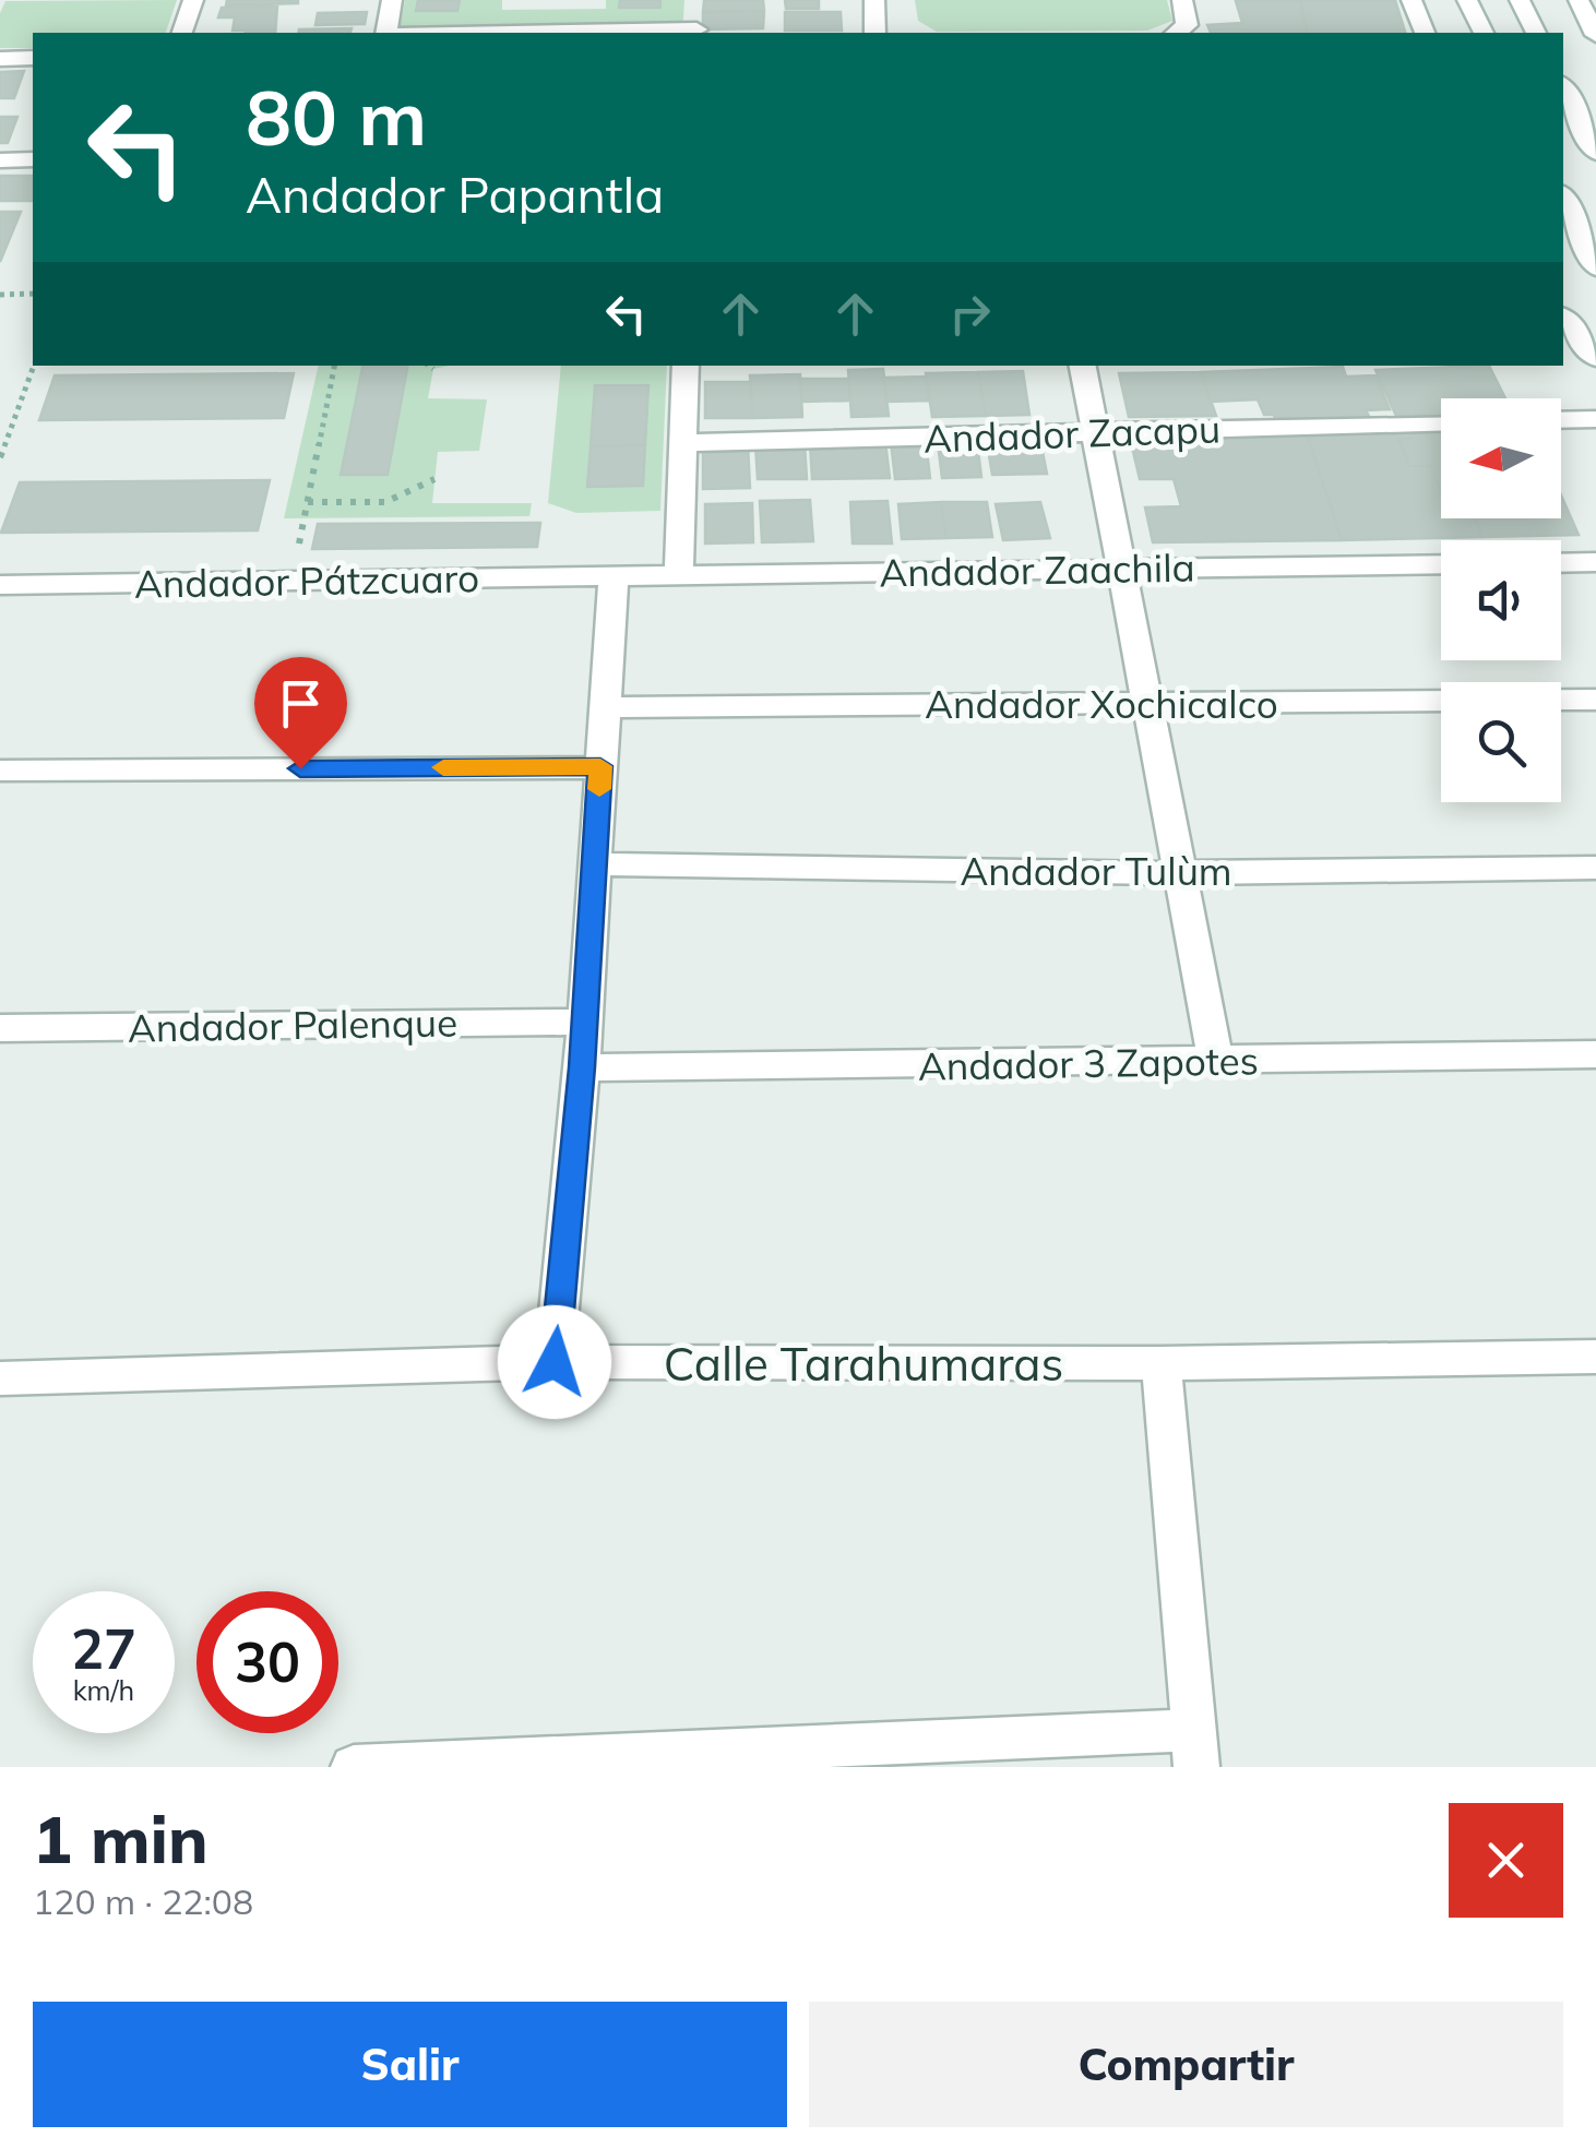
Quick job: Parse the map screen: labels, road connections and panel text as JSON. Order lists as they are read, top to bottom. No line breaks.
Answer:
{"streets":{"street":["Andador Zacapu","Andador Zaachila","Andador Pátzcuaro","Andador Xochicalco","Andador Tulùm","Andador Palenque","Andador 3 Zapotes","Calle Tarahumaras"]},"crossings":[["Andador Zaachila","Andador Pátzcuaro"]],"north":"left","page":{"turn":["80 m","Andador Papantla"],"speed":"27 km/h","limit":"30","heading":["1 min","120 m · 22:08"],"buttons":["Salir","Compartir"]}}
